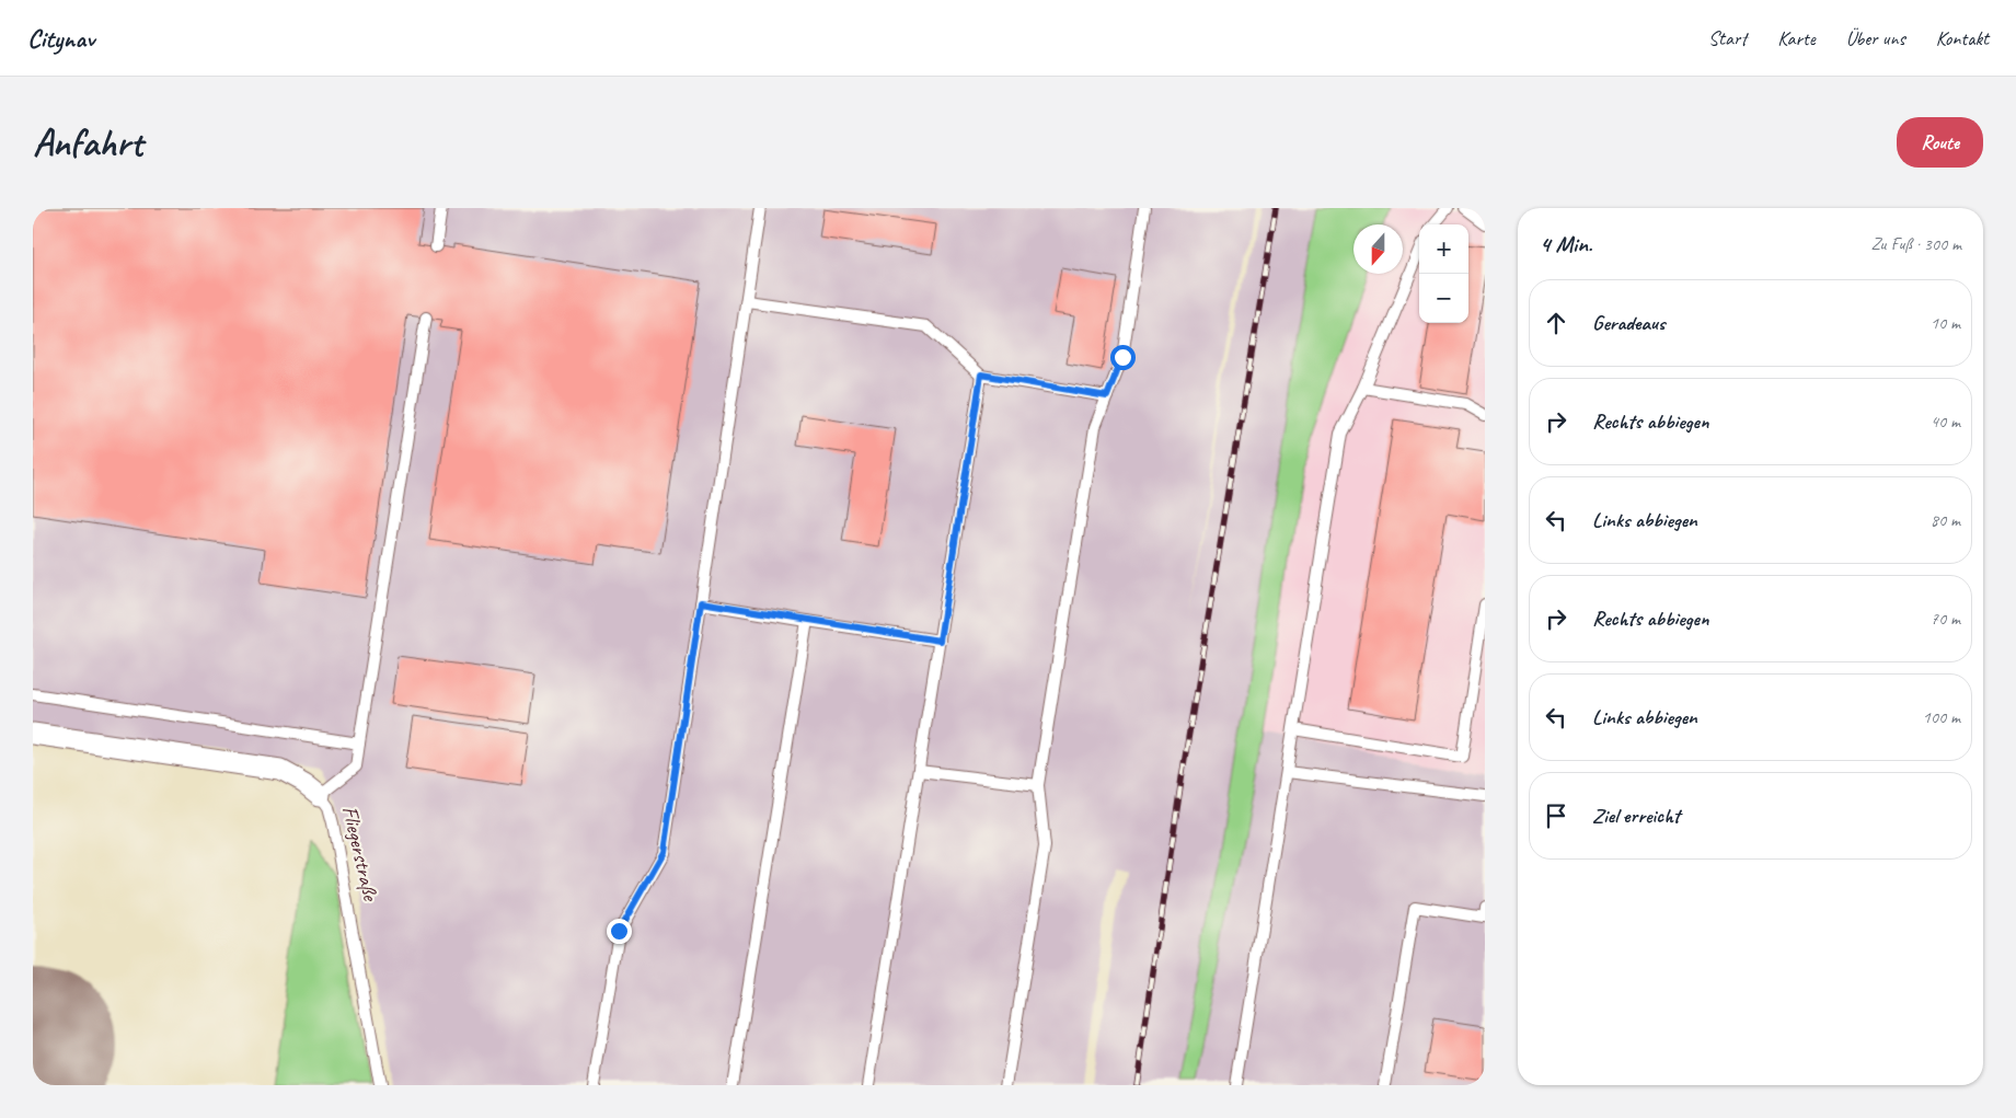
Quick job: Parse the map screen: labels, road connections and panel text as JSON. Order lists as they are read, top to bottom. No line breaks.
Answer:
{"streets":{"street":["Fliegerstraße"]},"north":"bottom","page":{"header":"Citynav","nav":["Start","Karte","Über uns","Kontakt"],"buttons":"Route","title":"Anfahrt","heading":["4 Min.","Zu Fuß · 300 m"],"map_buttons":["+","−"],"list":[["Geradeaus","10 m"],["Rechts abbiegen","40 m"],["Links abbiegen","80 m"],["Rechts abbiegen","70 m"],["Links abbiegen","100 m"],"Ziel erreicht"]}}
